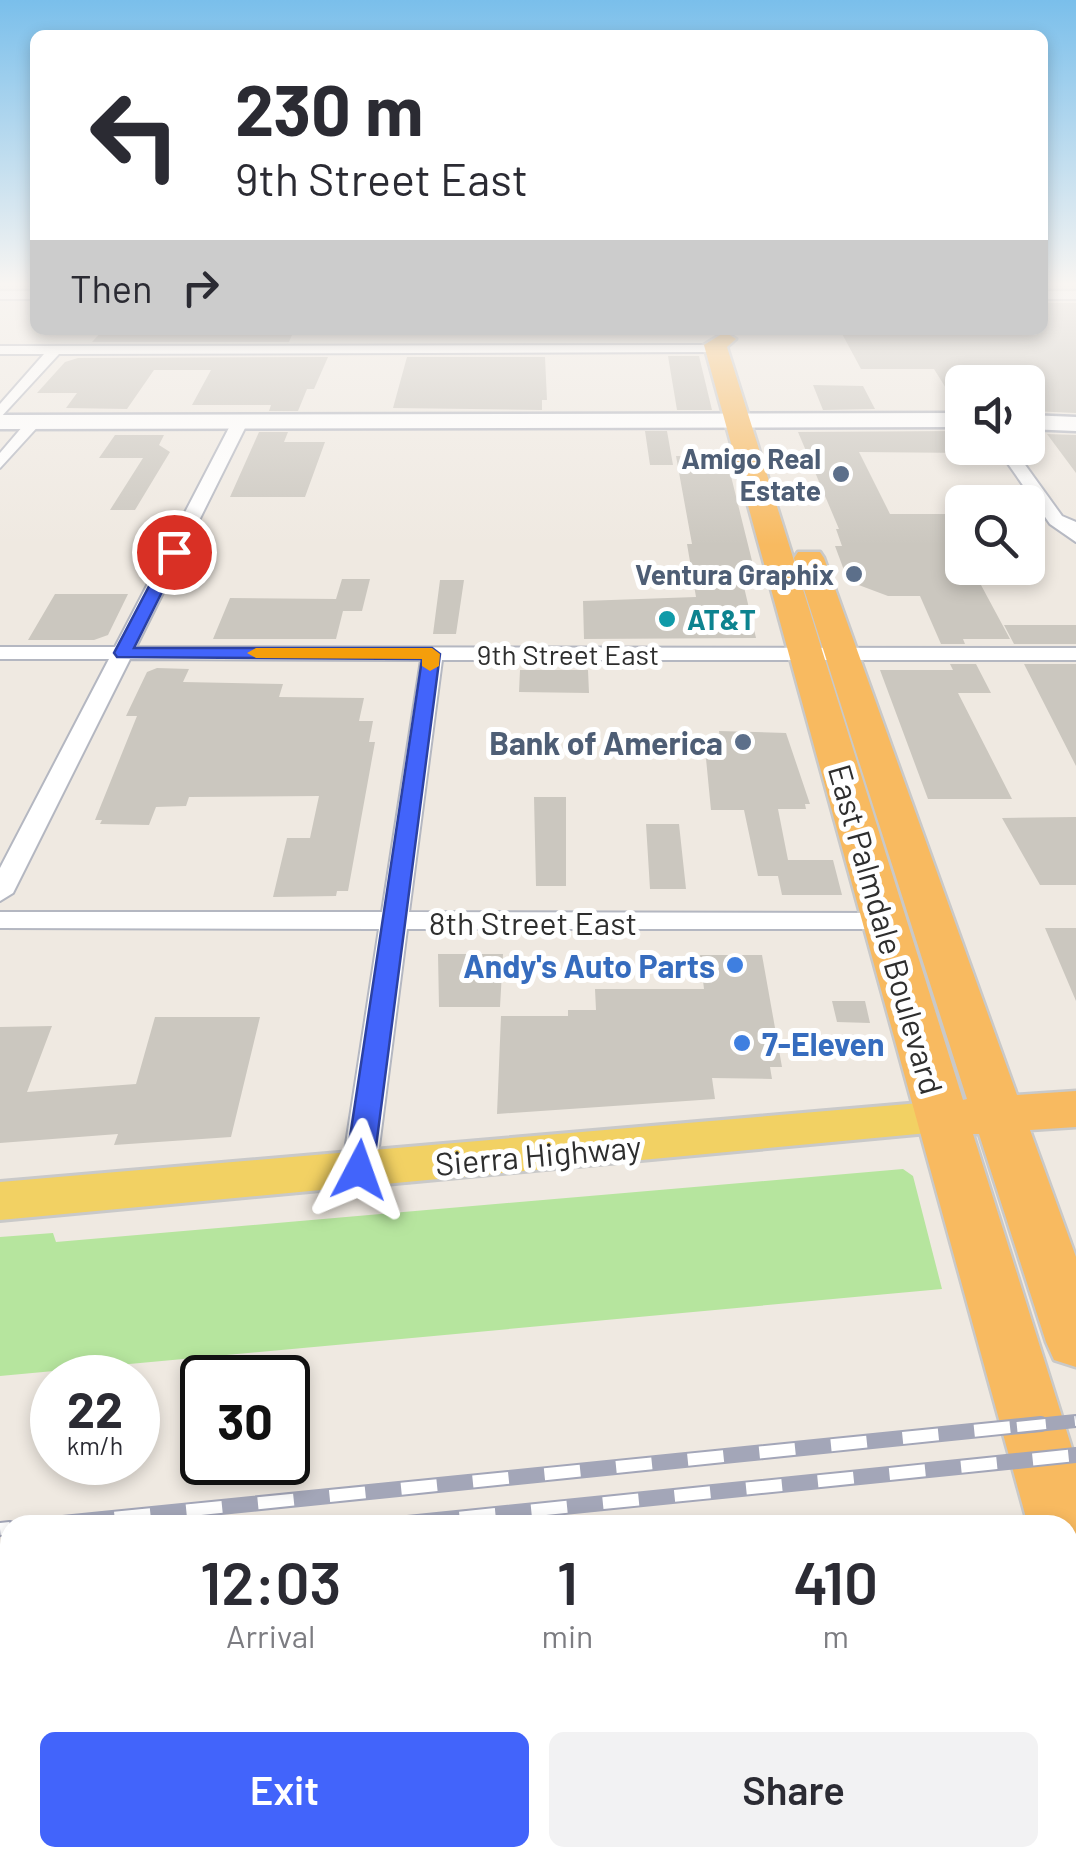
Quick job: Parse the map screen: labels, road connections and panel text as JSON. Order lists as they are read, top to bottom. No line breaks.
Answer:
{"streets":{"highway":["East Palmdale Boulevard","Sierra Highway"],"street":["9th Street East","8th Street East"]},"crossings":[["9th Street East","East Palmdale Boulevard"],["8th Street East","East Palmdale Boulevard"],["East Palmdale Boulevard","Sierra Highway"]],"places":["Amigo Real Estate","Ventura Graphix","AT&T","Bank of America","Andy's Auto Parts","7-Eleven"],"page":{"turn":["230 m","9th Street East"],"then":"Then","speed":"22 km/h","limit":"30","eta":["12:03","Arrival","1","min","410","m"],"buttons":["Exit","Share"]}}
